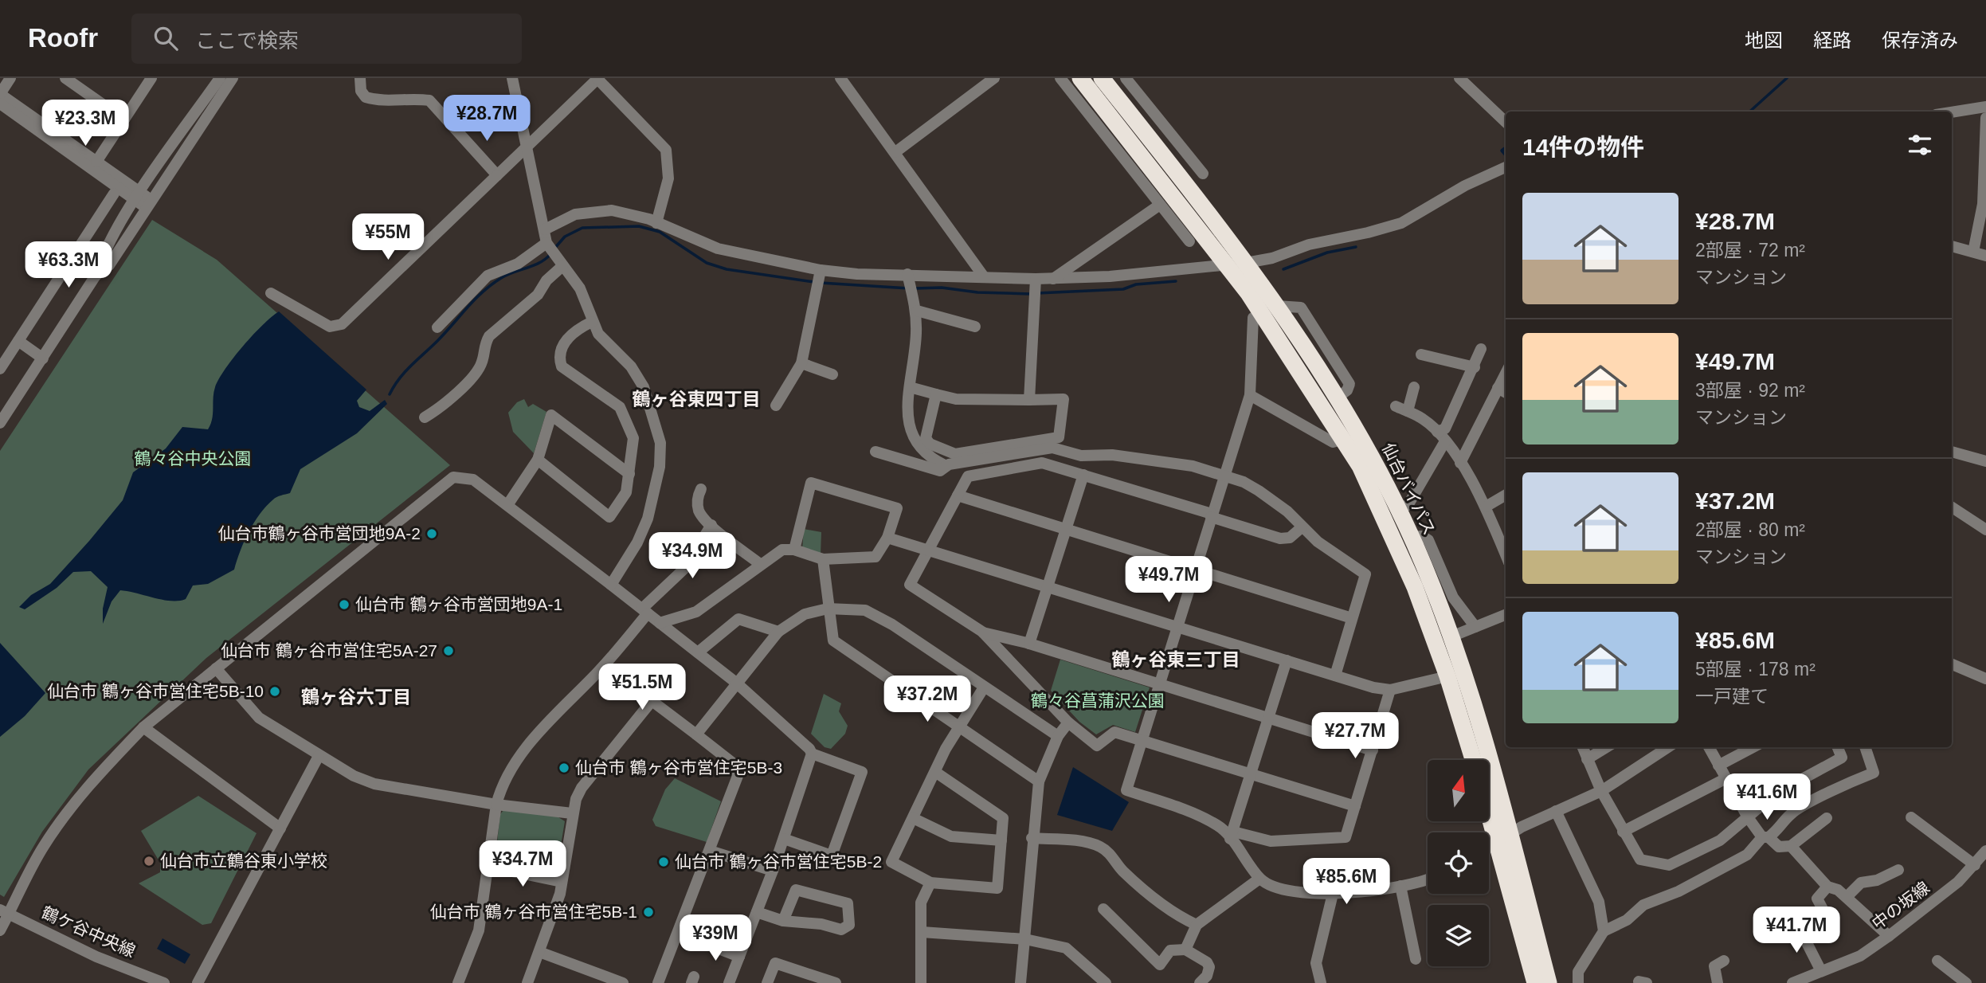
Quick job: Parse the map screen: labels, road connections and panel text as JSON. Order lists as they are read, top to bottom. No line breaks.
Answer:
{"streets":{"highway":["仙台バイパス"],"street":["中の坂線","鶴ケ谷中央線"]},"districts":["鶴ヶ谷東四丁目","鶴ヶ谷東三丁目","鶴ヶ谷六丁目"],"parks":["鶴々谷中央公園","鶴々谷菖蒲沢公園"],"places":["仙台市鶴ヶ谷市営団地9A-2","仙台市 鶴ヶ谷市営団地9A-1","仙台市 鶴ヶ谷市営住宅5A-27","仙台市 鶴ヶ谷市営住宅5B-10","仙台市 鶴ヶ谷市営住宅5B-3","仙台市立鶴谷東小学校","仙台市 鶴ヶ谷市営住宅5B-2","仙台市 鶴ヶ谷市営住宅5B-1"],"north":"top","page":{"header":"Roofr","search":"ここで検索","nav":["地図","経路","保存済み"],"price":["¥28.7M","¥23.3M","¥55M","¥63.3M","¥34.9M","¥49.7M","¥51.5M","¥37.2M","¥27.7M","¥41.6M","¥34.7M","¥85.6M","¥41.7M","¥39M"],"heading":"14件の物件","list":[{"name":"¥28.7M","note":"2部屋 · 72 m² · マンション"},{"name":"¥49.7M","note":"3部屋 · 92 m² · マンション"},{"name":"¥37.2M","note":"2部屋 · 80 m² · マンション"},{"name":"¥85.6M","note":"5部屋 · 178 m² · 一戸建て"}]}}
